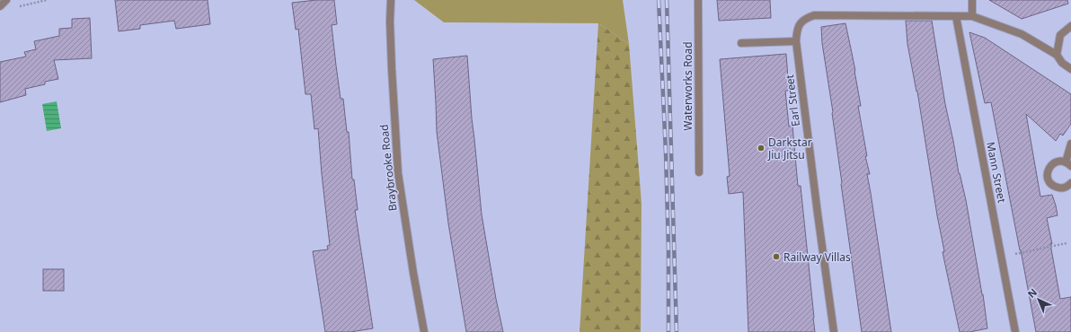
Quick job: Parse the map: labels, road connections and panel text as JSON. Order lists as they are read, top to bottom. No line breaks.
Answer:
{"streets":{"street":["Waterworks Road","Earl Street","Braybrooke Road","Mann Street"]},"crossings":[["Earl Street","Mann Street"]],"places":["Darkstar Jiu Jitsu","Railway Villas"],"north":"top left"}
